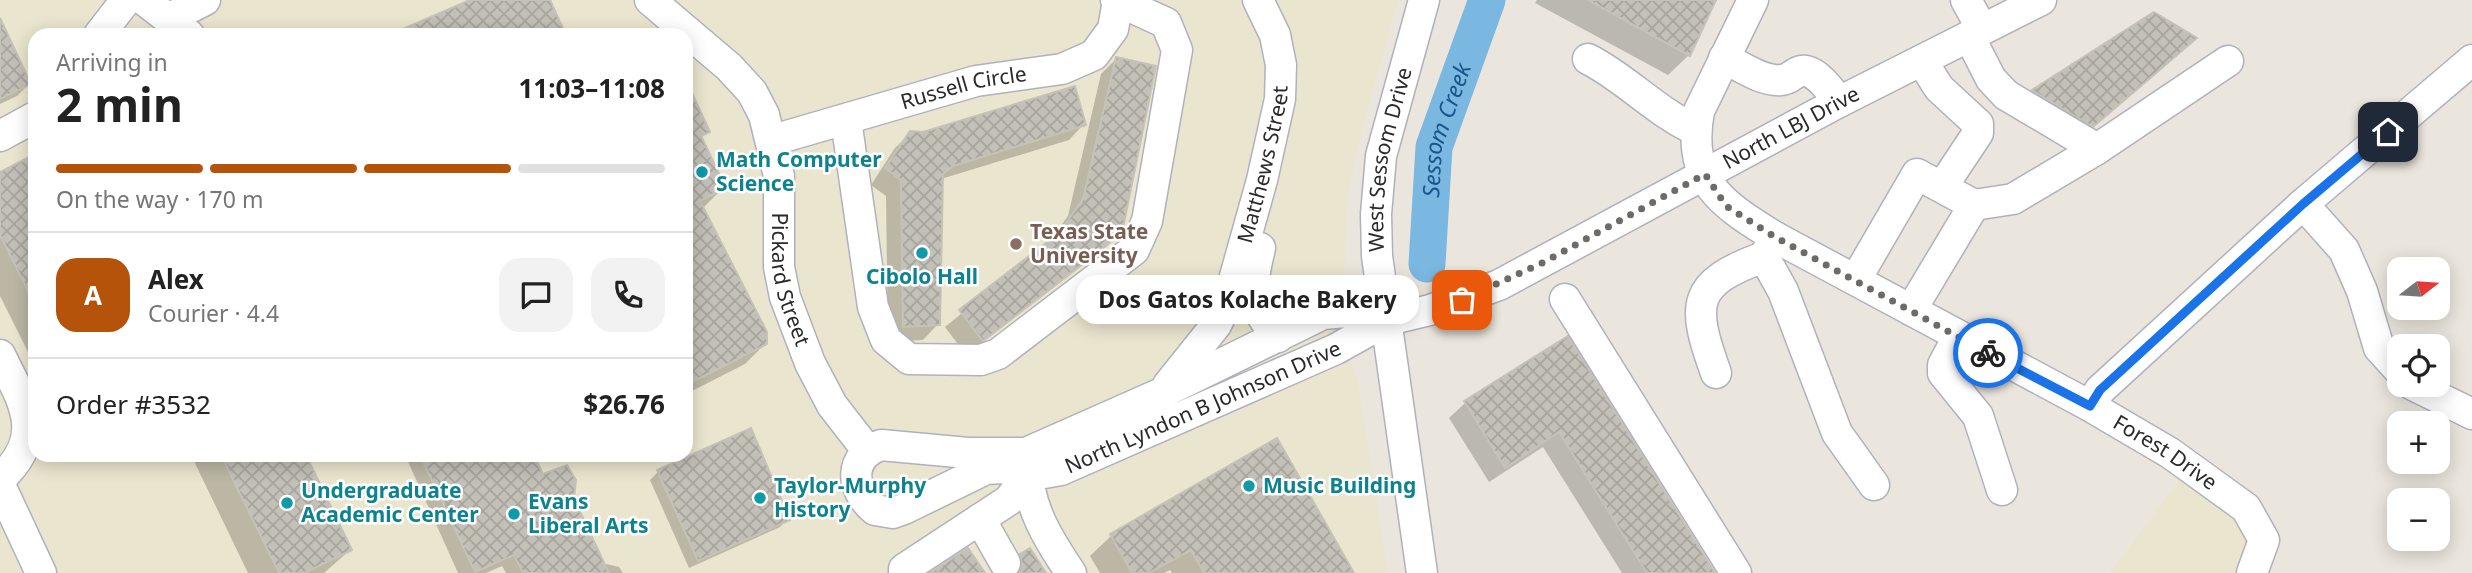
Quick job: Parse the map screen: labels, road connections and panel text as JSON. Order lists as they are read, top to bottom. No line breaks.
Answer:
{"streets":{"street":["Russell Circle","North LBJ Drive","West Sessom Drive","Matthews Street","Pickard Street","North Lyndon B Johnson Drive","Forest Drive"]},"crossings":[["Russell Circle","Pickard Street"],["North LBJ Drive","West Sessom Drive"],["North LBJ Drive","North Lyndon B Johnson Drive"],["North LBJ Drive","Forest Drive"],["West Sessom Drive","North Lyndon B Johnson Drive"],["Matthews Street","North Lyndon B Johnson Drive"],["Pickard Street","North Lyndon B Johnson Drive"]],"water":["Sessom Creek"],"places":["Math Computer Science","Texas State University","Cibolo Hall","Dos Gatos Kolache Bakery","Music Building","Taylor-Murphy History","Undergraduate Academic Center","Evans Liberal Arts"],"north":"right","page":{"heading":["2 min","Arriving in","11:03–11:08"],"panel":["Alex","Courier · 4.4","Order #3532","$26.76"],"bar":"On the way · 170 m","map_buttons":["+","−"],"round":"A","bubble":"Dos Gatos Kolache Bakery"}}
